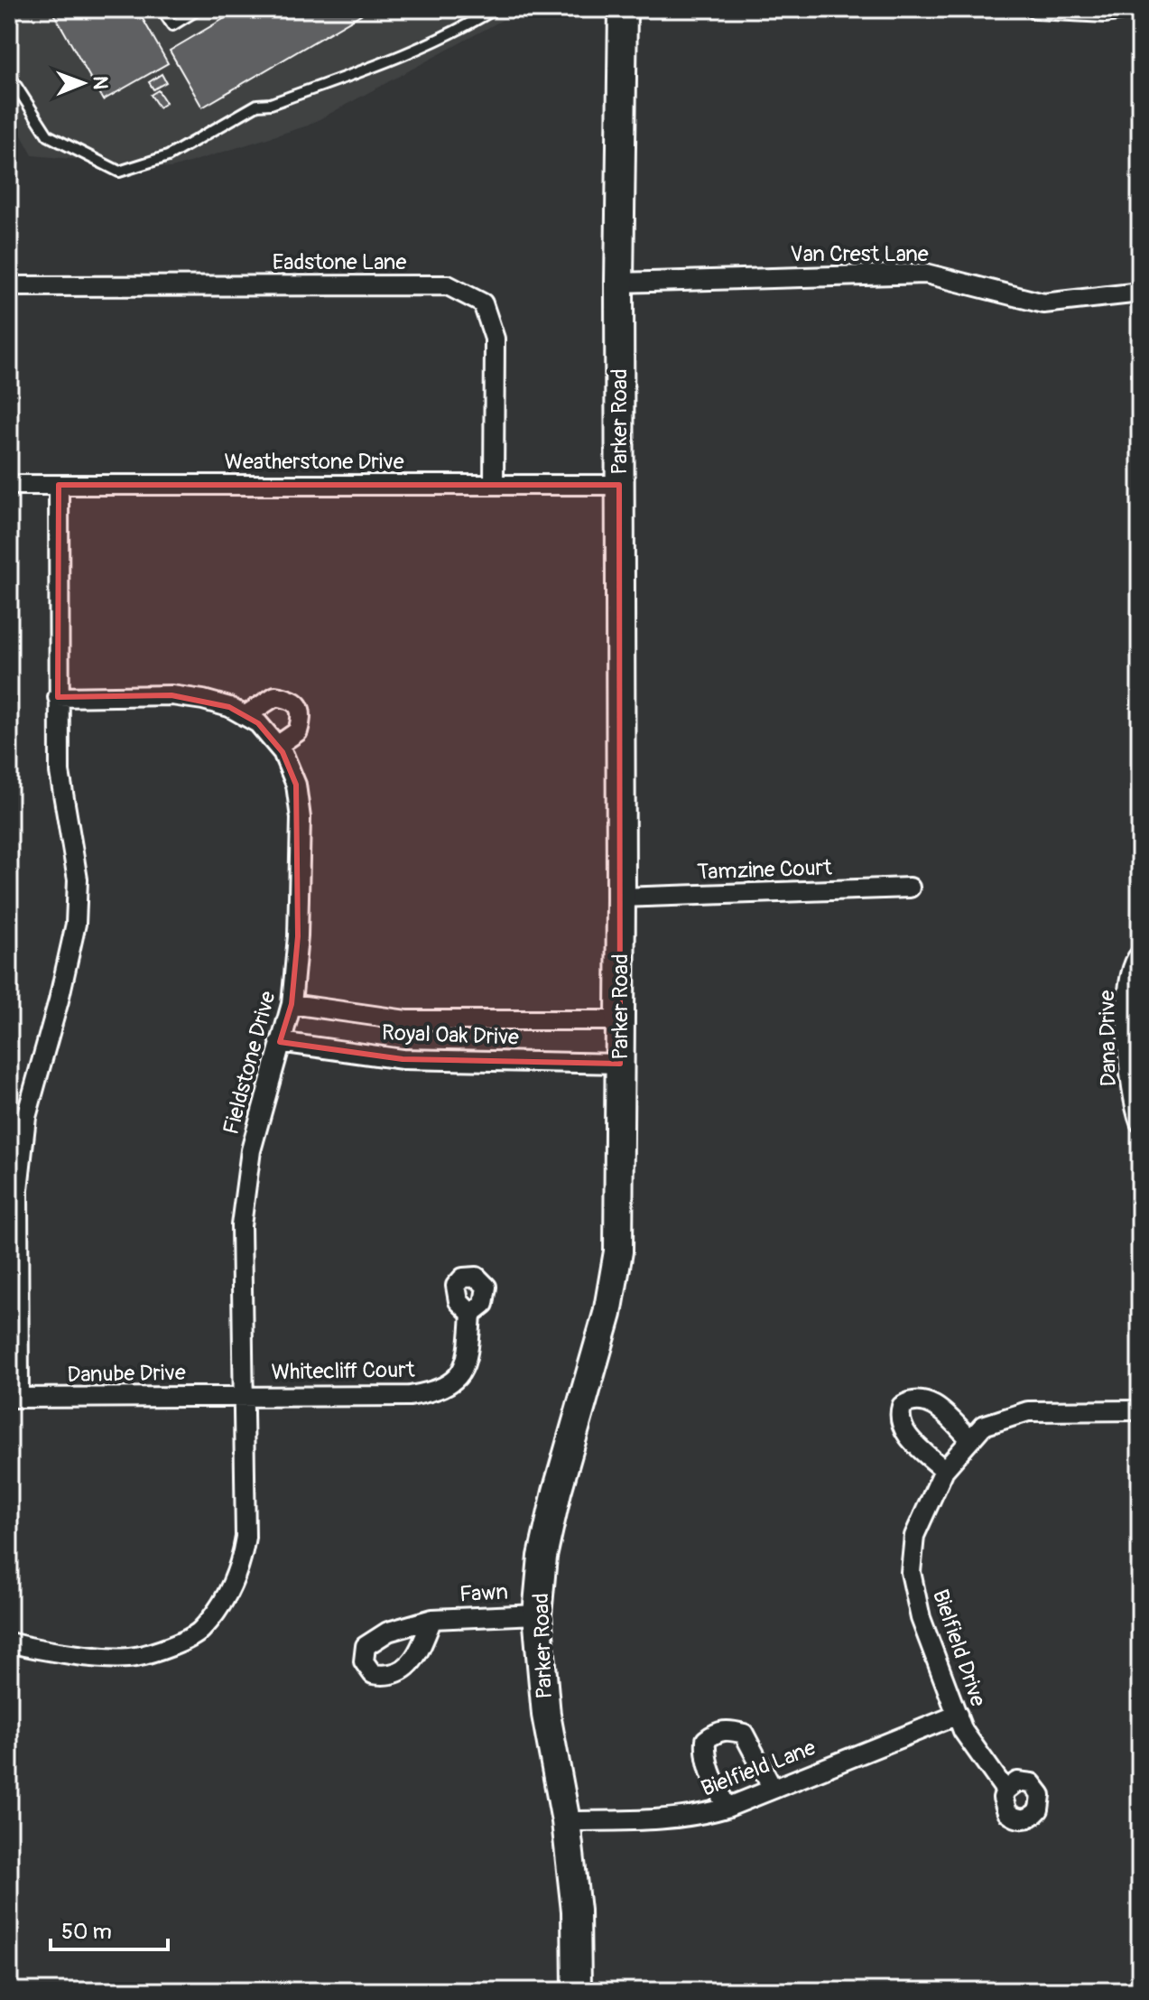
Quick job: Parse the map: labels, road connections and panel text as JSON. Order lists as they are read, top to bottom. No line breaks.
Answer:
{"streets":{"main road":["Parker Road"],"street":["Van Crest Lane","Eadstone Lane","Weatherstone Drive","Tamzine Court","Royal Oak Drive","Dana Drive","Fieldstone Drive","Whitecliff Court","Danube Drive","Fawn","Bielfield Drive","Bielfield Lane"]},"crossings":[["Van Crest Lane","Parker Road"],["Eadstone Lane","Weatherstone Drive"],["Parker Road","Weatherstone Drive"],["Parker Road","Tamzine Court"],["Parker Road","Royal Oak Drive"],["Parker Road","Fawn"],["Parker Road","Bielfield Lane"],["Royal Oak Drive","Fieldstone Drive"],["Fieldstone Drive","Whitecliff Court"],["Fieldstone Drive","Danube Drive"],["Whitecliff Court","Danube Drive"],["Bielfield Drive","Bielfield Lane"]],"scale_bar":"50 m","north":"right"}
